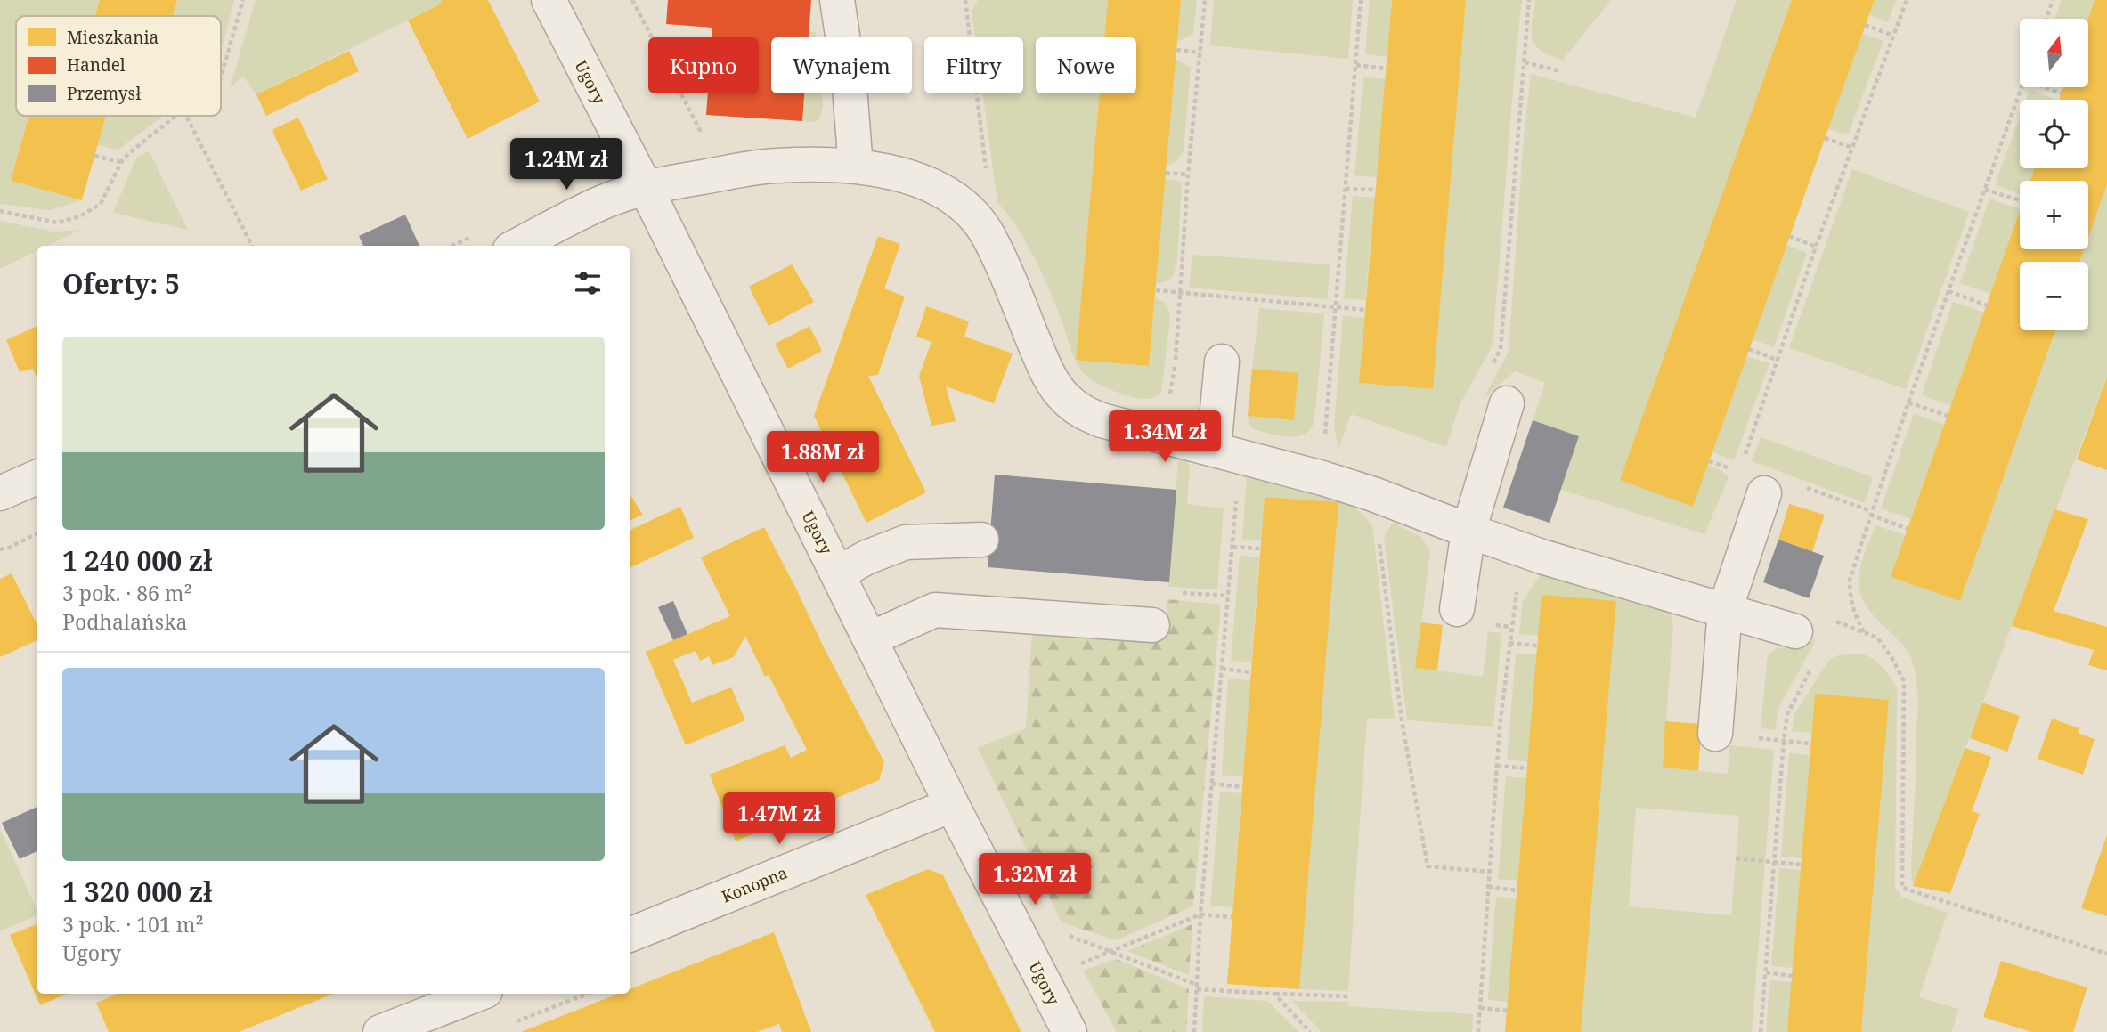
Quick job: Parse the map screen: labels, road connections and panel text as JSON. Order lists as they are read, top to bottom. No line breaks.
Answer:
{"streets":{"street":["Ugory","Konopna"]},"crossings":[["Ugory","Konopna"]],"legend":["Mieszkania","Handel","Przemysł"],"north":"top","page":{"map_buttons":["+","−"],"chip":["Kupno","Wynajem","Filtry","Nowe"],"price":["1.24M zł","1.34M zł","1.88M zł","1.47M zł","1.32M zł"],"heading":"Oferty: 5","list":[{"name":"1 240 000 zł","note":"3 pok. · 86 m² · Podhalańska"},{"name":"1 320 000 zł","note":"3 pok. · 101 m² · Ugory"}]}}
